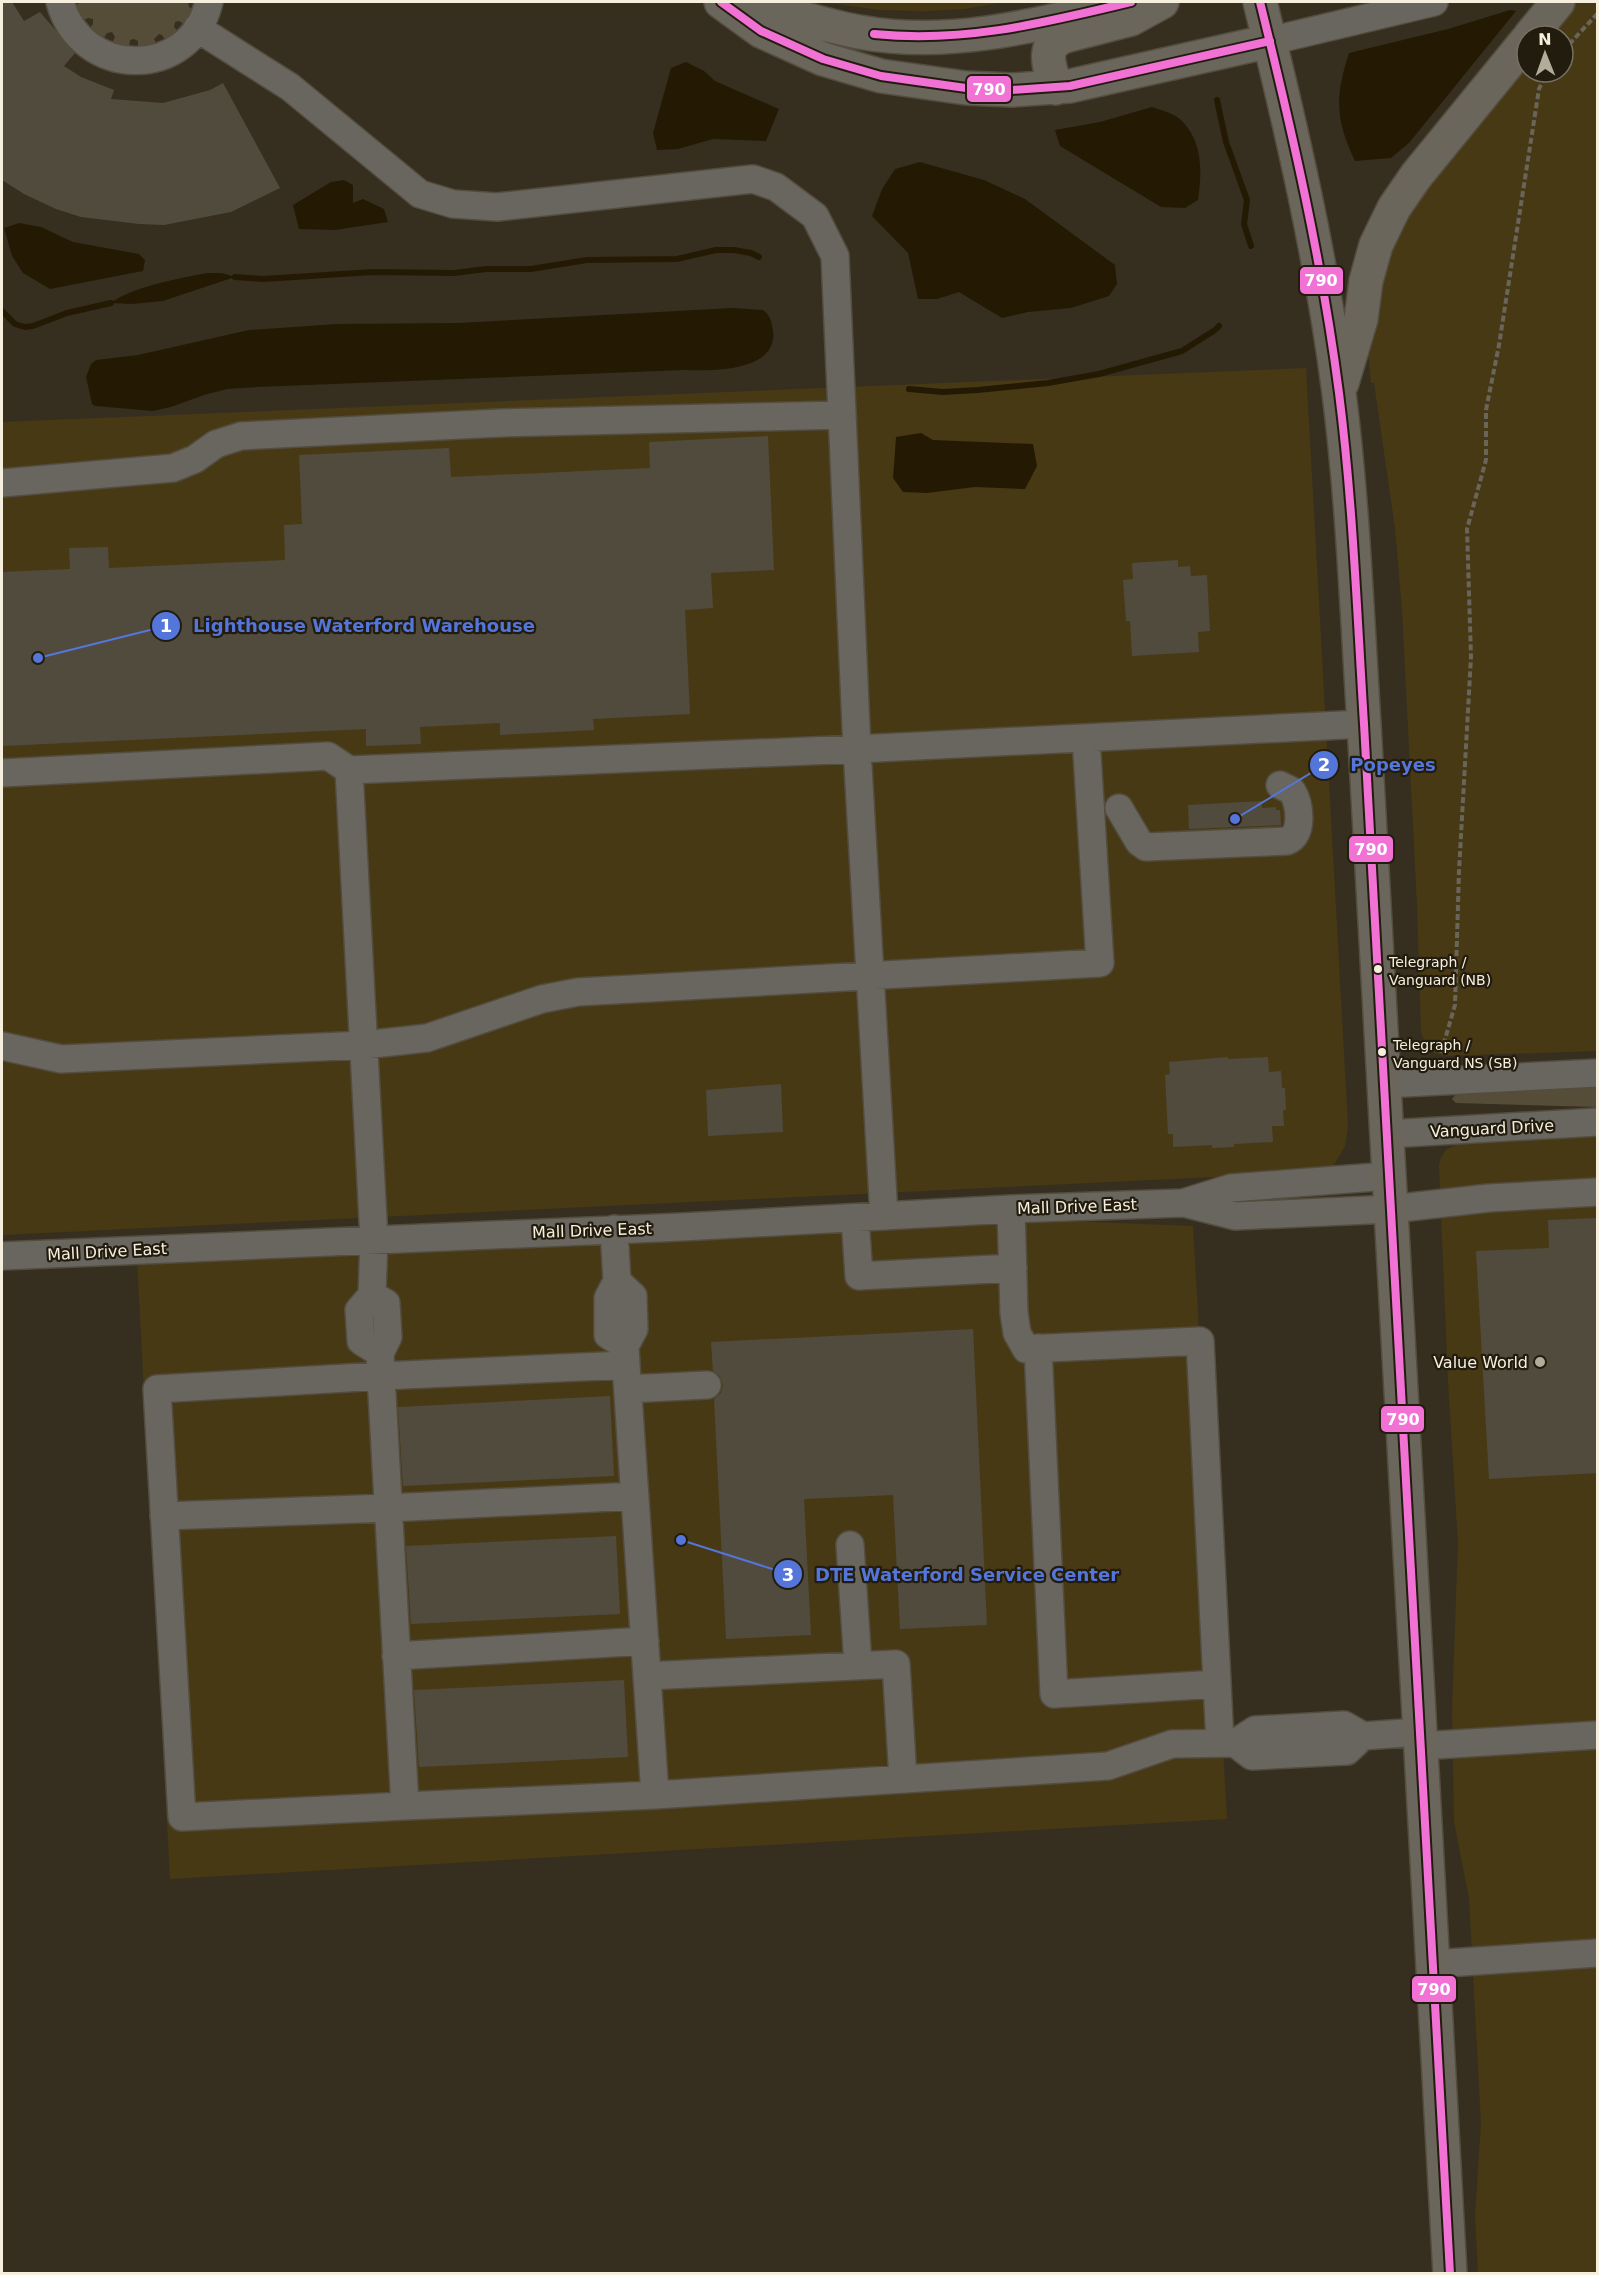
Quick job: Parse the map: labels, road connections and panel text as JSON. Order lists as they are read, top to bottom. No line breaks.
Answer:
{"streets":{"street":["Vanguard Drive","Mall Drive East"]},"places":["Lighthouse Waterford Warehouse","Popeyes","Telegraph / Vanguard (NB)","Telegraph / Vanguard NS (SB)","Value World","DTE Waterford Service Center"],"lines":["transit line 790"],"north":"top"}
